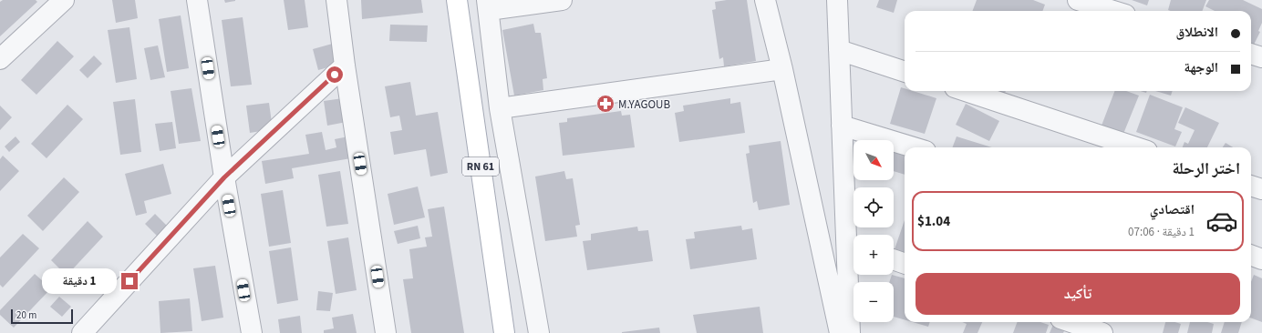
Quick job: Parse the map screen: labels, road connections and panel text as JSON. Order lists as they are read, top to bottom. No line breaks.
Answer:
{"streets":{"main road":["RN 61"]},"places":{"pharmacy":["M.YAGOUB"]},"scale_bar":"20 m","north":"bottom right","page":{"banner":["الانطلاق","الوجهة"],"map_buttons":["+","−"],"heading":"اختر الرحلة","list":[{"name":"اقتصادي","note":"1 دقيقة · 07:06","value":"$1.04"}],"buttons":"تأكيد","bubble":"1 دقيقة","scale":"20 m"}}
